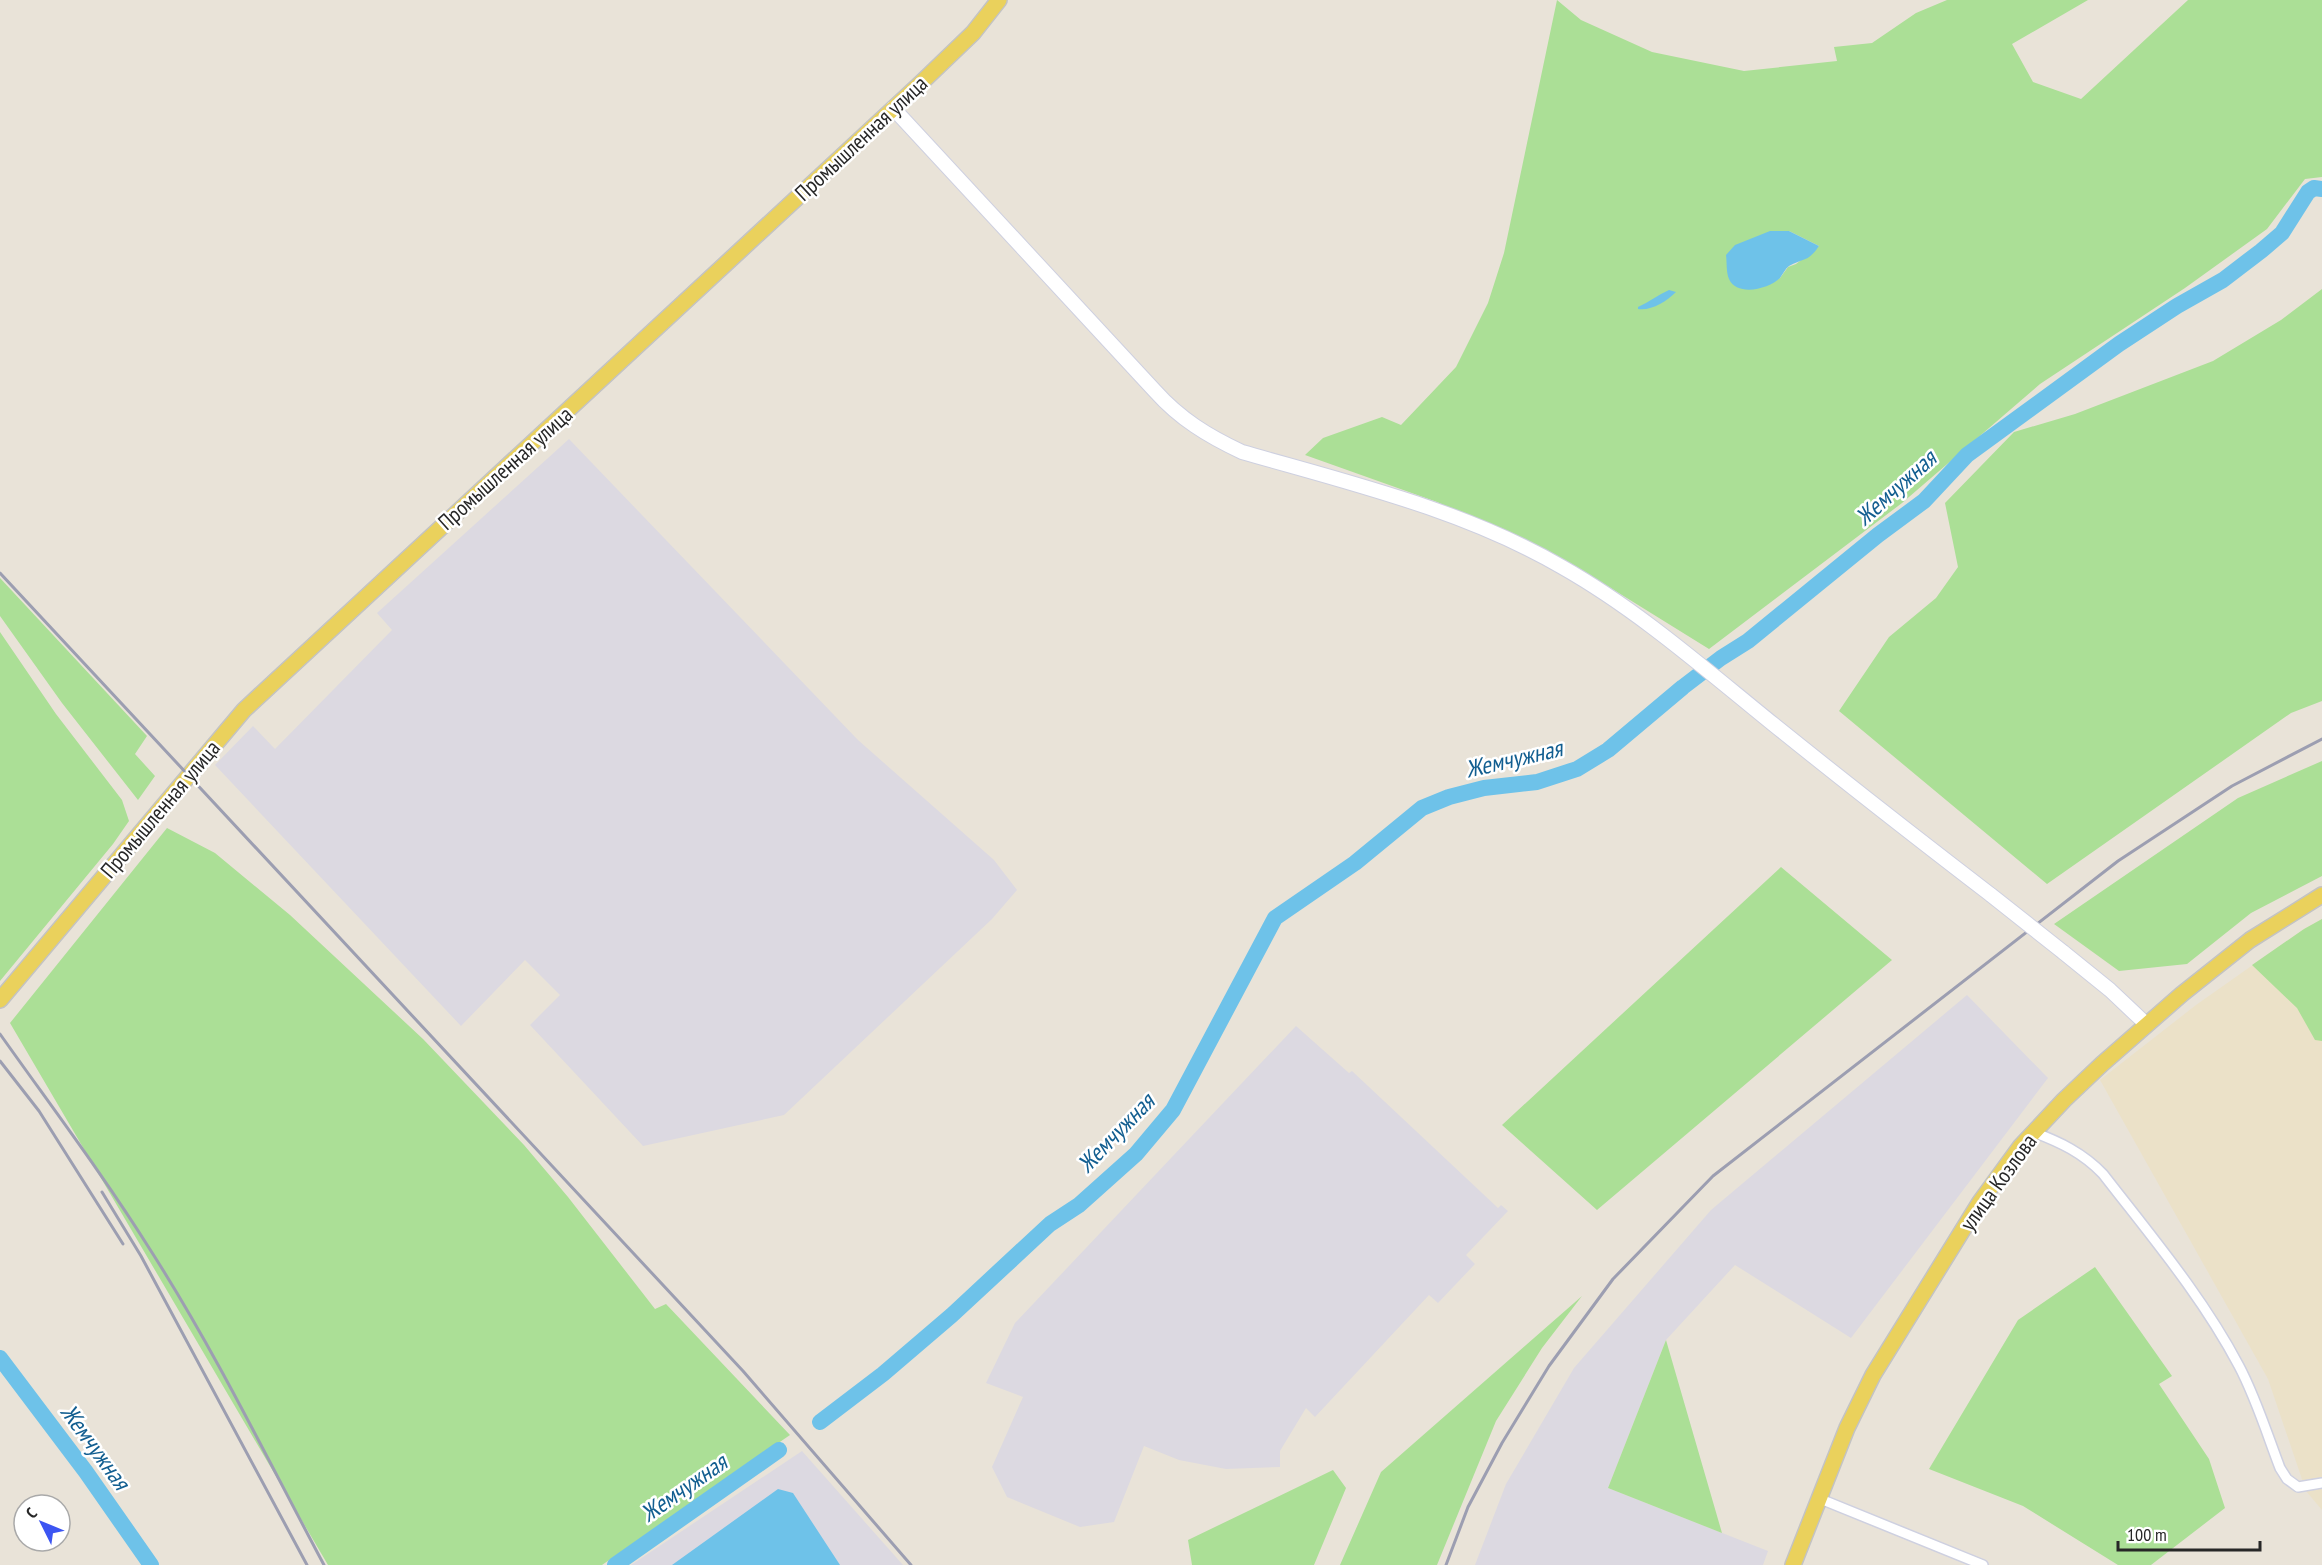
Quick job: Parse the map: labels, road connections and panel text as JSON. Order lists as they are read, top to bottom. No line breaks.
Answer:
{"streets":{"main road":["Промышленная улица","улица Козлова"]},"water":["Жемчужная"],"scale_bar":"100 m","north":"top left"}
